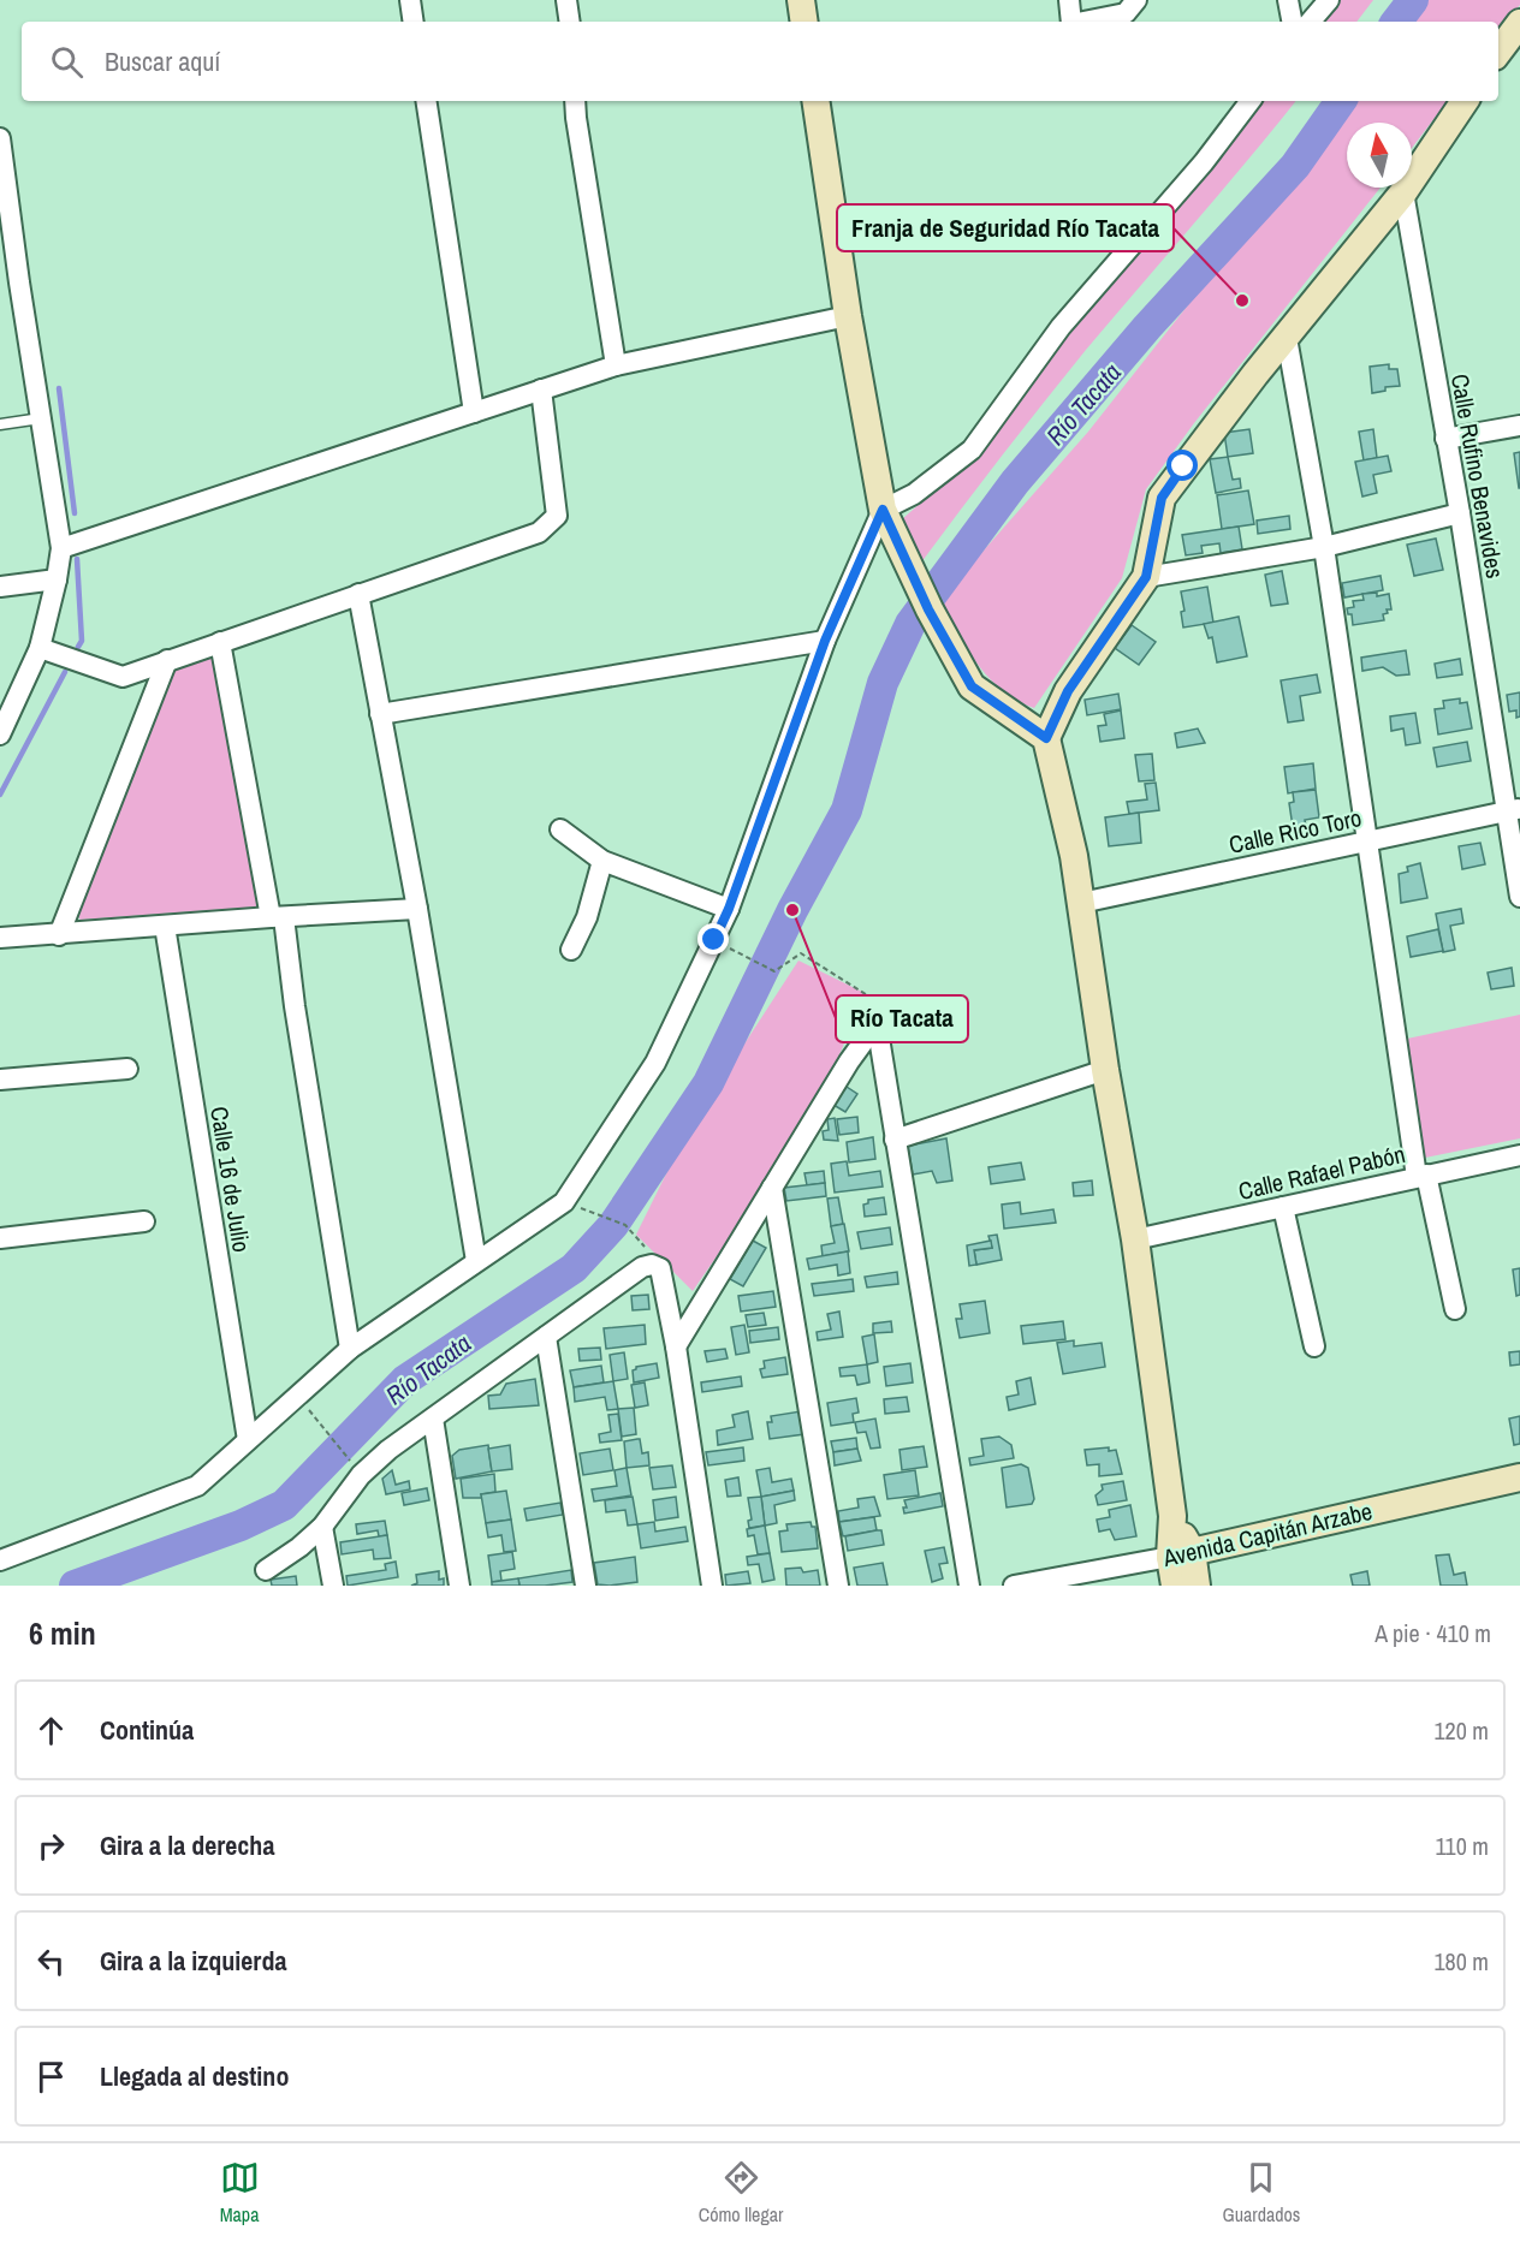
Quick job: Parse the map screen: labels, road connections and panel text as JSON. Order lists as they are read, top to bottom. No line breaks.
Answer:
{"streets":{"street":["Calle Rufino Benavides","Calle Rico Toro","Calle Rafael Pabón","Calle 16 de Julio","Avenida Capitán Arzabe"]},"crossings":[["Calle Rufino Benavides","Calle Rico Toro"]],"water":["Río Tacata"],"places":["Franja de Seguridad Río Tacata","Río Tacata"],"north":"top","page":{"search":"Buscar aquí","heading":["6 min","A pie · 410 m"],"list":[["Continúa","120 m"],["Gira a la derecha","110 m"],["Gira a la izquierda","180 m"],"Llegada al destino"],"nav":["Mapa","Cómo llegar","Guardados"]}}
